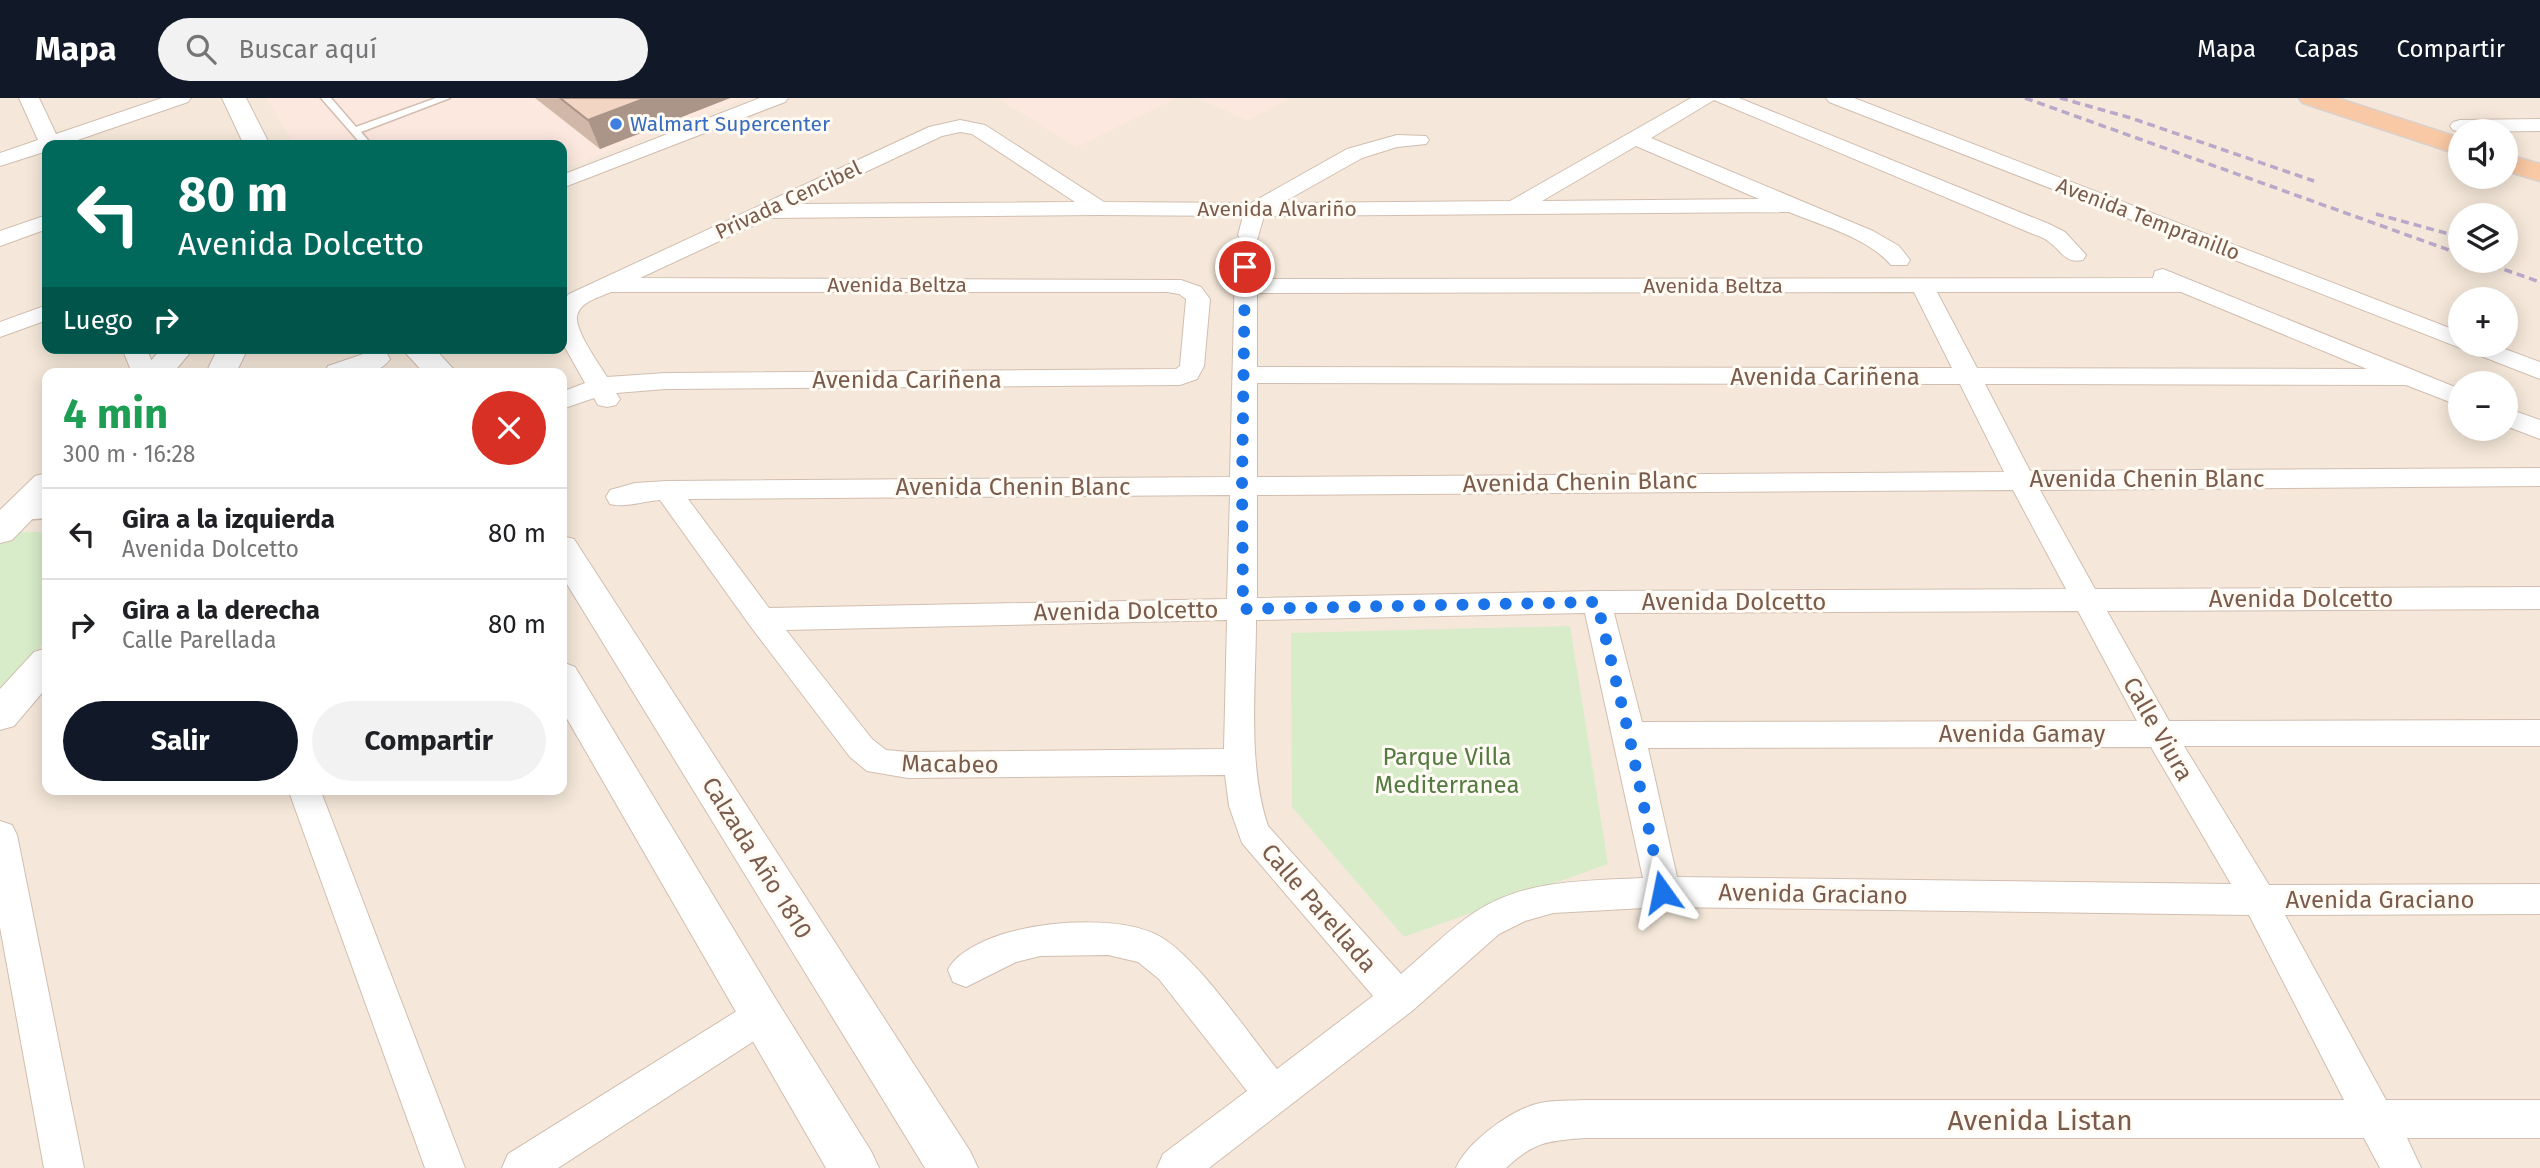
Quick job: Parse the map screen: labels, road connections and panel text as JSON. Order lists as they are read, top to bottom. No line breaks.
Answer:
{"streets":{"street":["Privada Cencibel","Avenida Alvariño","Avenida Tempranillo","Avenida Beltza","Avenida Cariñena","Avenida Chenin Blanc","Avenida Dolcetto","Calle Viura","Avenida Gamay","Macabeo","Calzada Año 1810","Avenida Graciano","Calle Parellada","Avenida Listan"]},"crossings":[["Privada Cencibel","Avenida Alvariño"],["Privada Cencibel","Avenida Beltza"],["Privada Cencibel","Avenida Cariñena"],["Avenida Tempranillo","Avenida Beltza"],["Avenida Tempranillo","Avenida Cariñena"],["Avenida Beltza","Avenida Cariñena"],["Avenida Beltza","Calle Viura"],["Avenida Beltza","Calle Parellada"],["Avenida Cariñena","Calle Viura"],["Avenida Cariñena","Calle Parellada"],["Avenida Chenin Blanc","Calle Viura"],["Avenida Chenin Blanc","Macabeo"],["Avenida Chenin Blanc","Calle Parellada"],["Avenida Dolcetto","Calle Viura"],["Avenida Dolcetto","Macabeo"],["Avenida Dolcetto","Calle Parellada"],["Calle Viura","Avenida Gamay"],["Calle Viura","Avenida Graciano"],["Calle Viura","Avenida Listan"],["Macabeo","Calle Parellada"],["Avenida Graciano","Calle Parellada"]],"parks":["Parque Villa Mediterranea"],"places":["Walmart Supercenter"],"page":{"header":"Mapa","search":"Buscar aquí","nav":["Mapa","Capas","Compartir"],"map_buttons":["+","−"],"turn":["80 m","Avenida Dolcetto"],"then":"Luego","heading":["4 min","300 m · 16:28"],"list":[{"name":"Gira a la izquierda","note":"Avenida Dolcetto","value":"80 m"},{"name":"Gira a la derecha","note":"Calle Parellada","value":"80 m"}],"buttons":["Salir","Compartir"]}}
